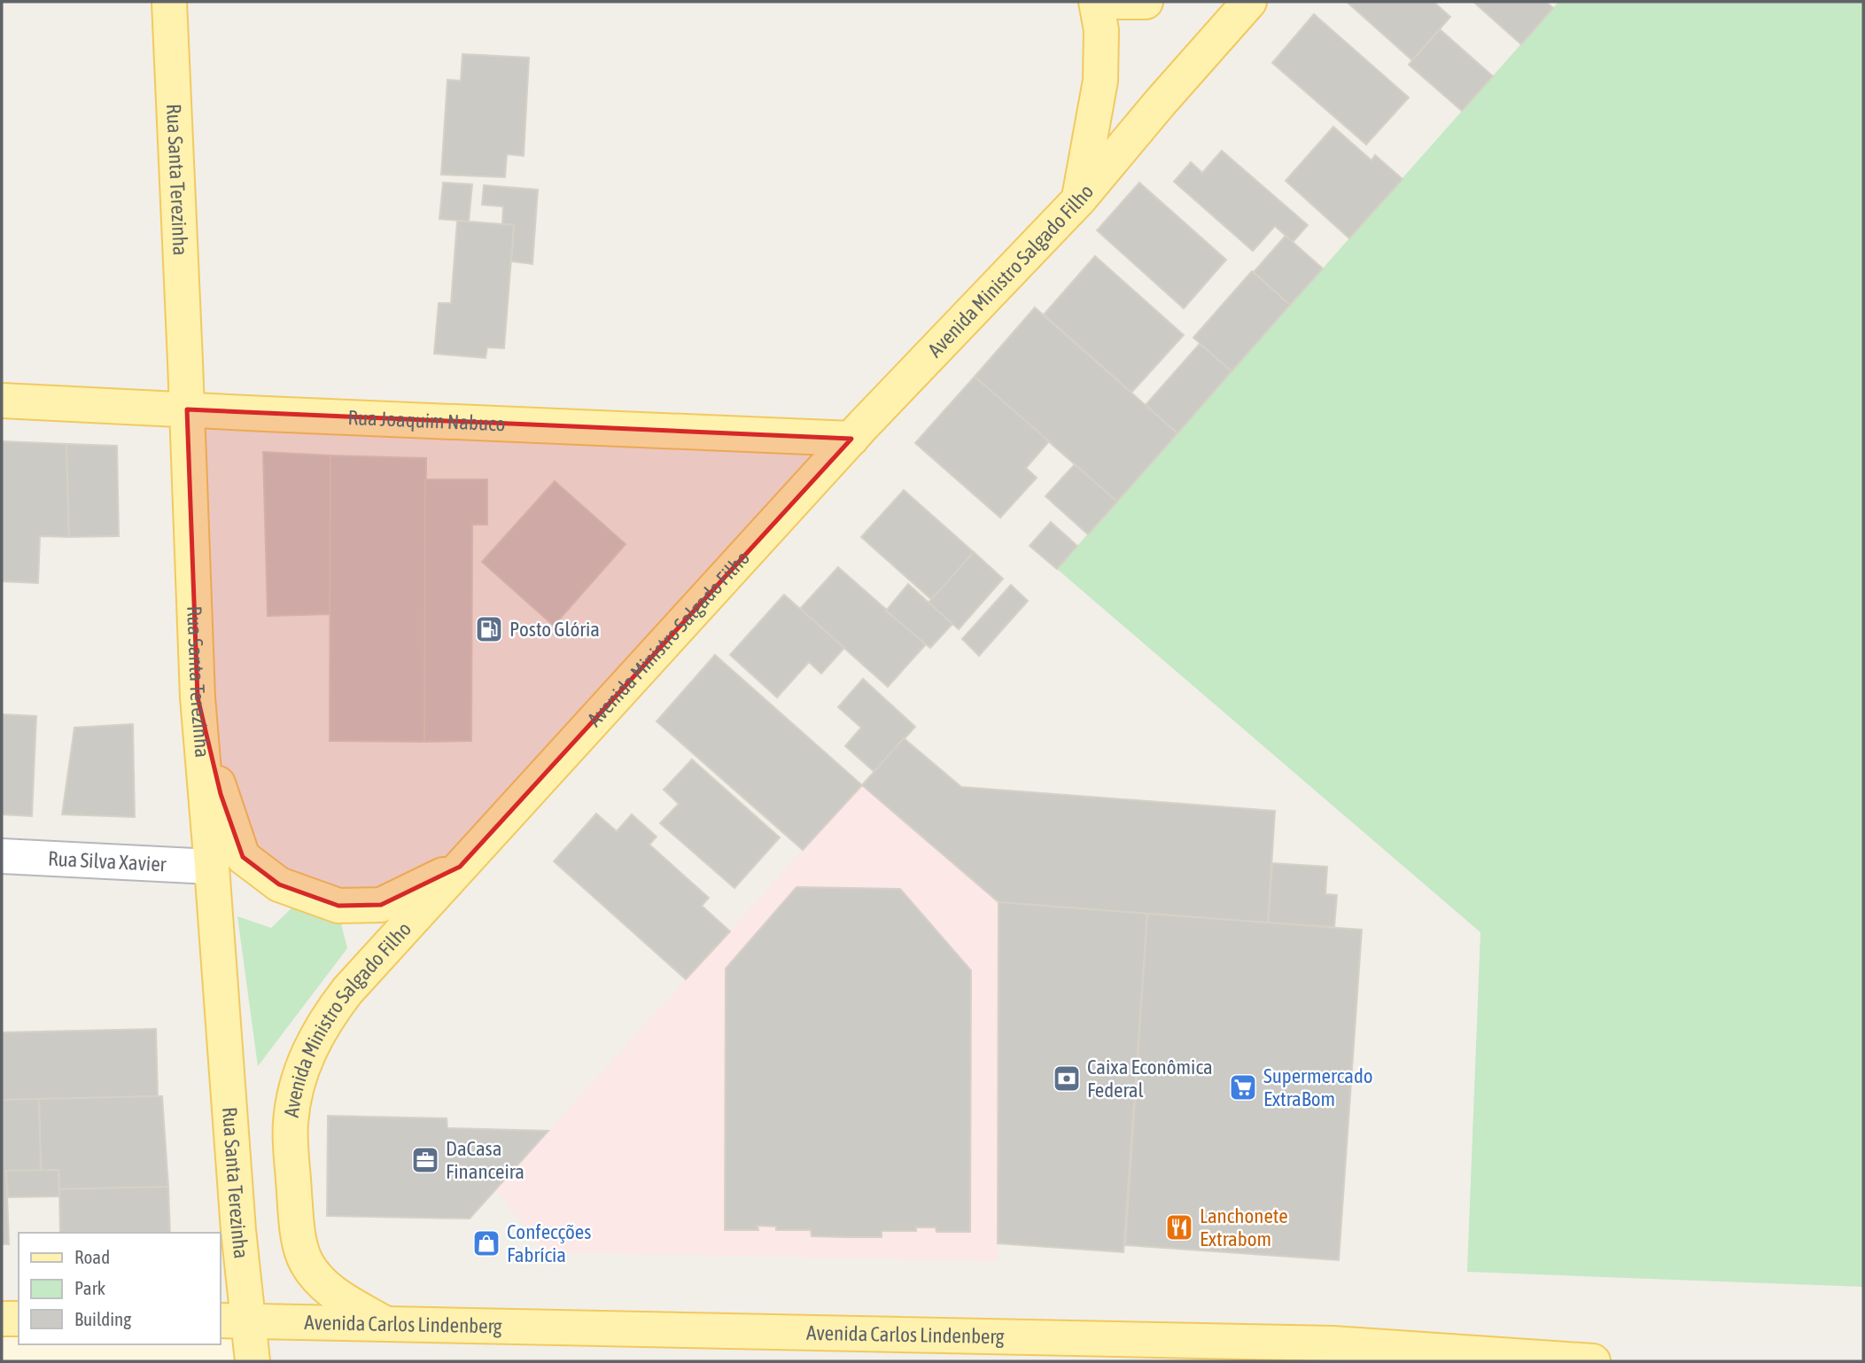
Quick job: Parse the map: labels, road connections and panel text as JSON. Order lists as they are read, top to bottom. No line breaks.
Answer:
{"streets":{"main road":["Rua Santa Terezinha","Avenida Ministro Salgado Filho","Rua Joaquim Nabuco","Avenida Carlos Lindenberg"],"street":["Rua Silva Xavier"]},"crossings":[["Rua Santa Terezinha","Rua Joaquim Nabuco"],["Rua Santa Terezinha","Rua Silva Xavier"],["Rua Santa Terezinha","Avenida Carlos Lindenberg"],["Avenida Ministro Salgado Filho","Rua Joaquim Nabuco"],["Avenida Ministro Salgado Filho","Avenida Carlos Lindenberg"]],"places":{"fuel station":["Posto Glória"],"bank":["Caixa Econômica Federal"],"supermarket":["Supermercado ExtraBom"],"office":["DaCasa Financeira"],"restaurant":["Lanchonete Extrabom"],"shop":["Confecções Fabrícia"]},"legend":["Road","Park","Building"]}
